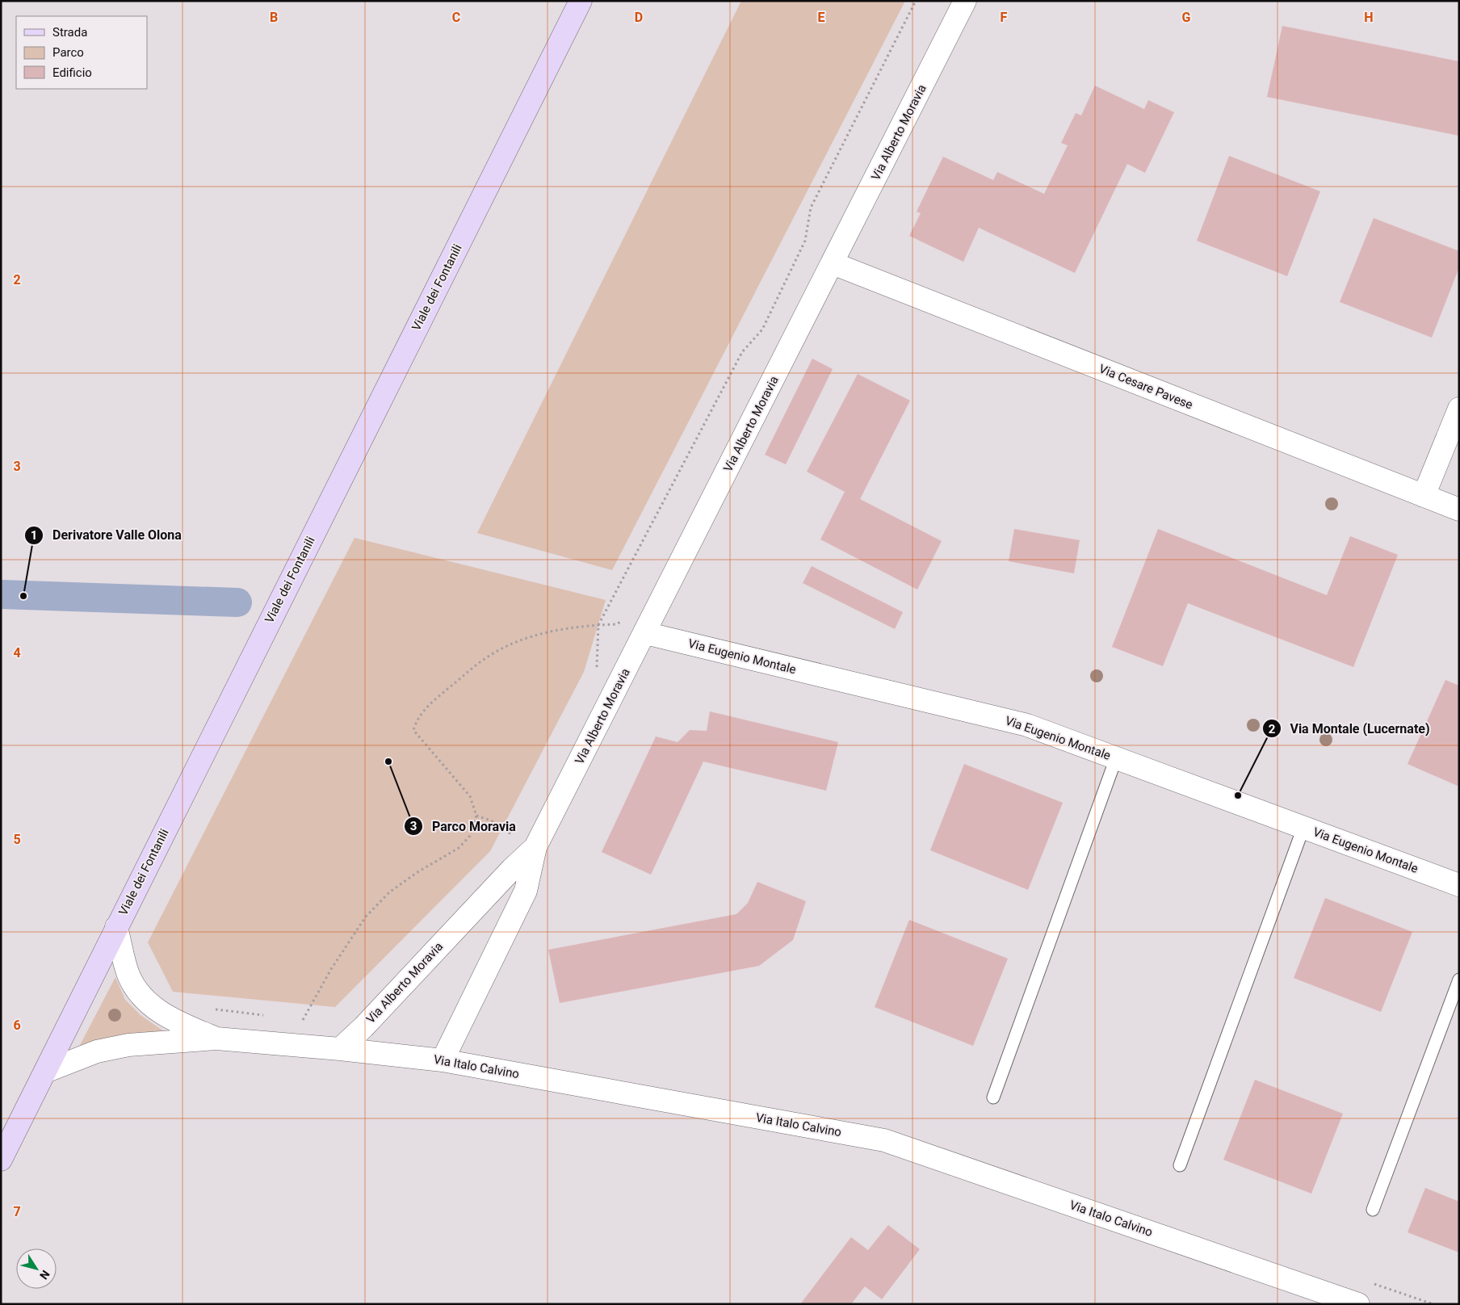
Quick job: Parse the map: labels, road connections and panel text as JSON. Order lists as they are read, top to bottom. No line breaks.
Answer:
{"streets":{"main road":["Viale dei Fontanili"],"street":["Via Alberto Moravia","Via Cesare Pavese","Via Eugenio Montale","Via Italo Calvino"]},"crossings":[["Via Alberto Moravia","Via Cesare Pavese"],["Via Alberto Moravia","Via Eugenio Montale"],["Via Alberto Moravia","Via Italo Calvino"]],"places":["Derivatore Valle Olona","Parco Moravia","Via Montale (Lucernate)"],"legend":["Strada","Parco","Edificio"],"north":"bottom right","grid":{"columns":["B","C","D","E","F","G","H"],"rows":["2","3","4","5","6","7"]}}
